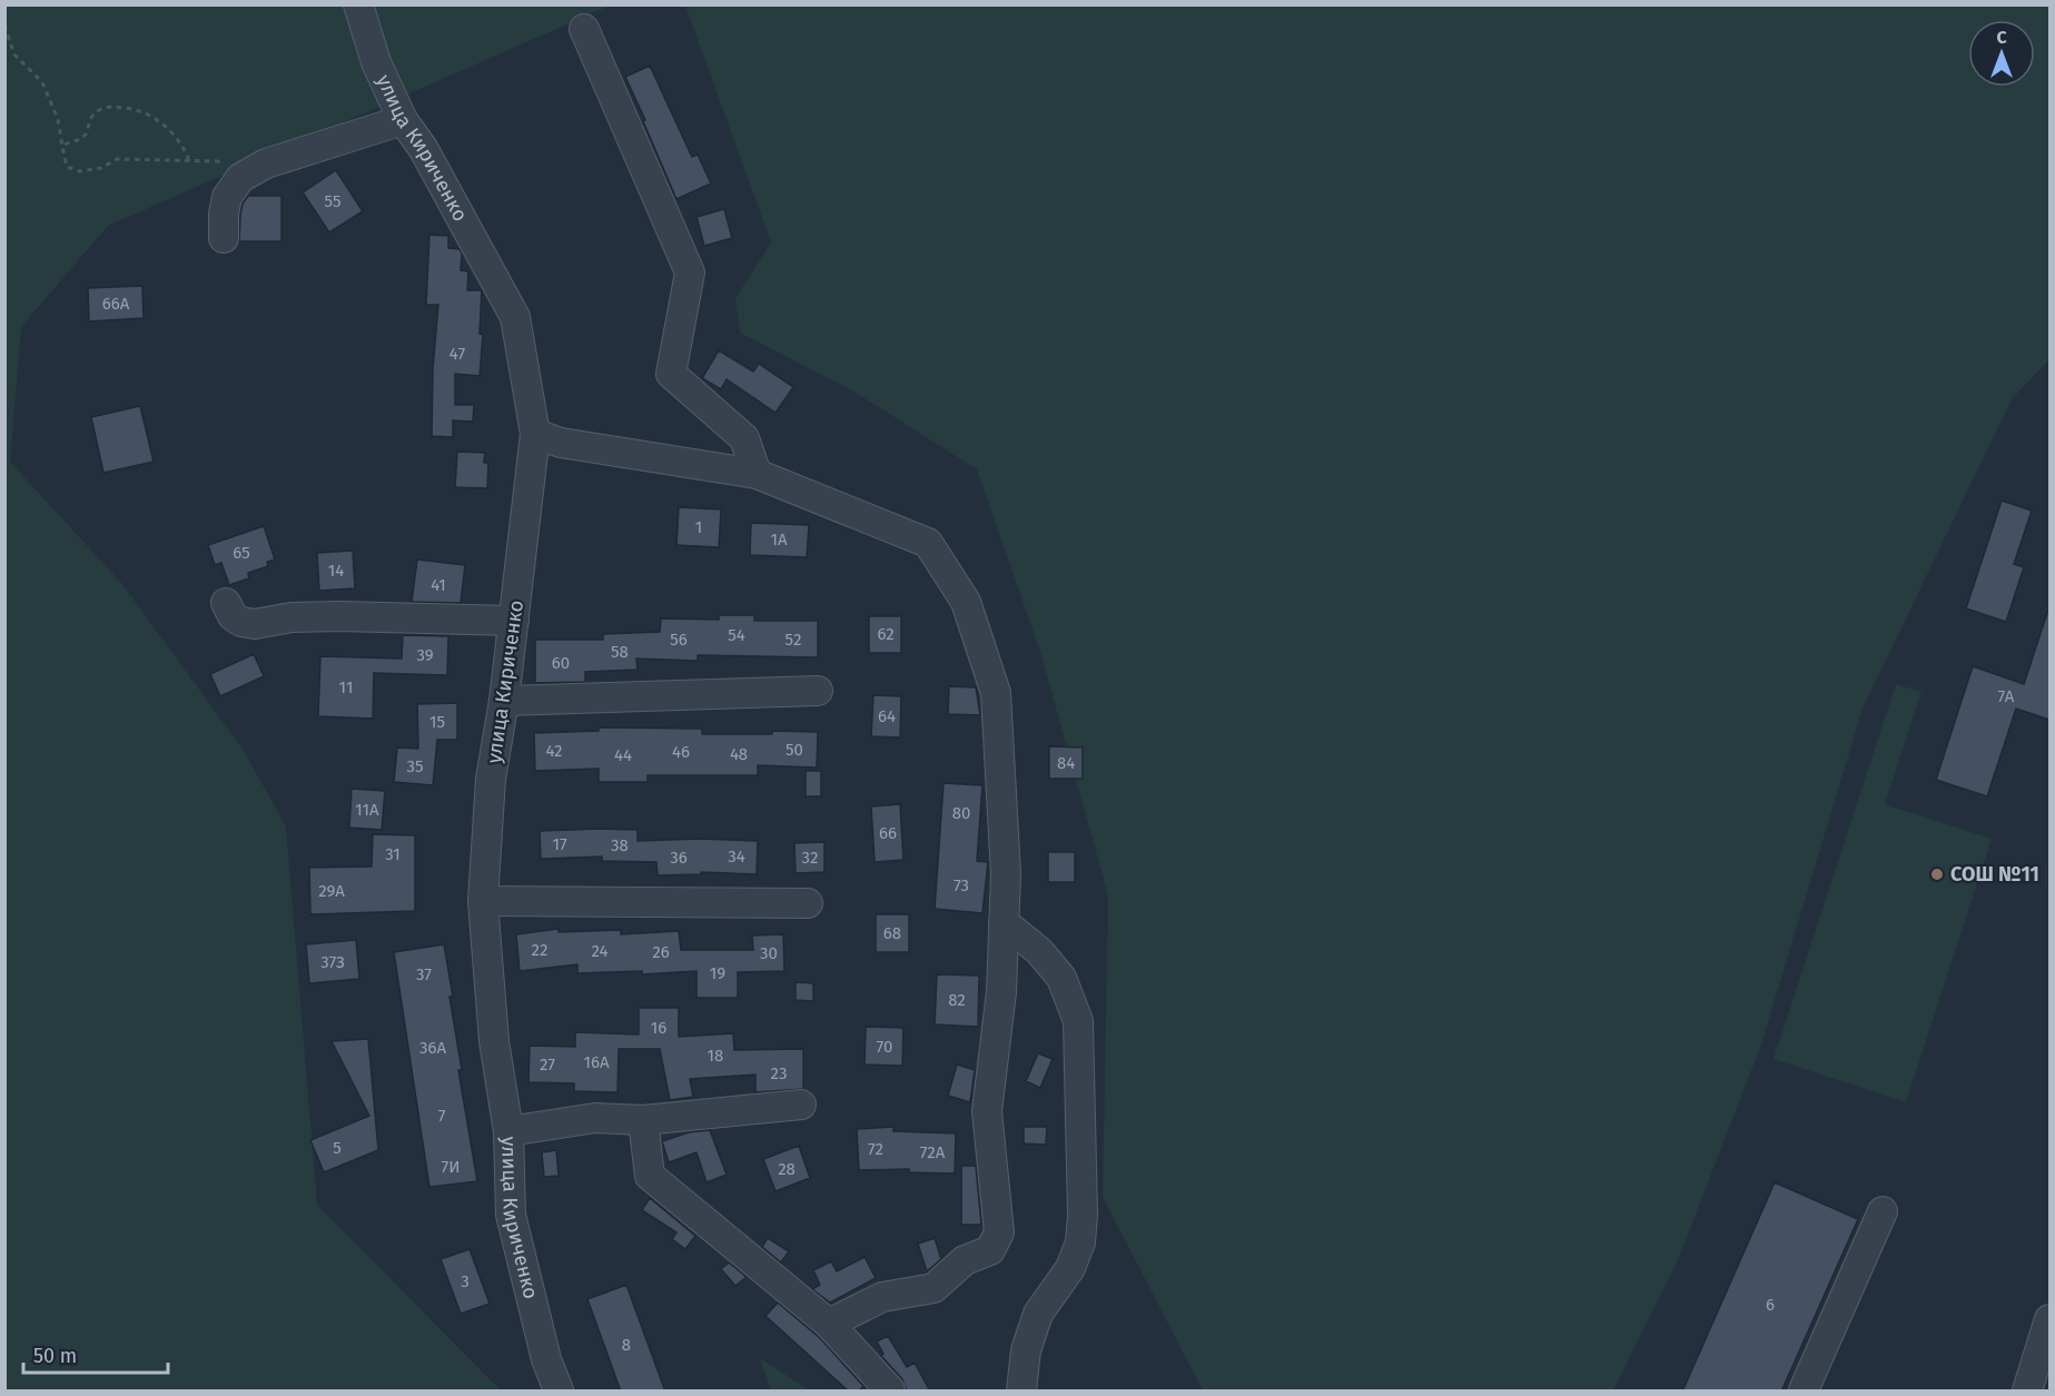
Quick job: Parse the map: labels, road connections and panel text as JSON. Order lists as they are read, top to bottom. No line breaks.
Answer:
{"streets":{"street":["улица Кириченко"]},"places":["СОШ №11"],"house_numbers":["55","66А","47","1","1А","65","14","41","62","54","56","52","58","39","60","11","7А","64","15","50","42","46","48","44","84","35","11А","80","66","17","38","31","34","36","32","73","29А","68","22","24","26","30","37З","19","37","82","16","70","36А","18","16А","27","23","7","5","72","72А","7И","28","3","6","8"],"scale_bar":"50 m","north":"top"}
